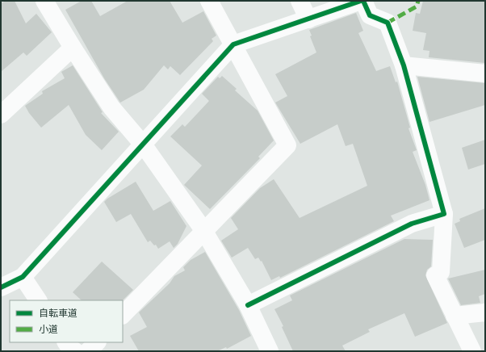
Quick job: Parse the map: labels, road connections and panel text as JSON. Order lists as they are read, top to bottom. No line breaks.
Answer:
{"legend":["自転車道","小道"]}
